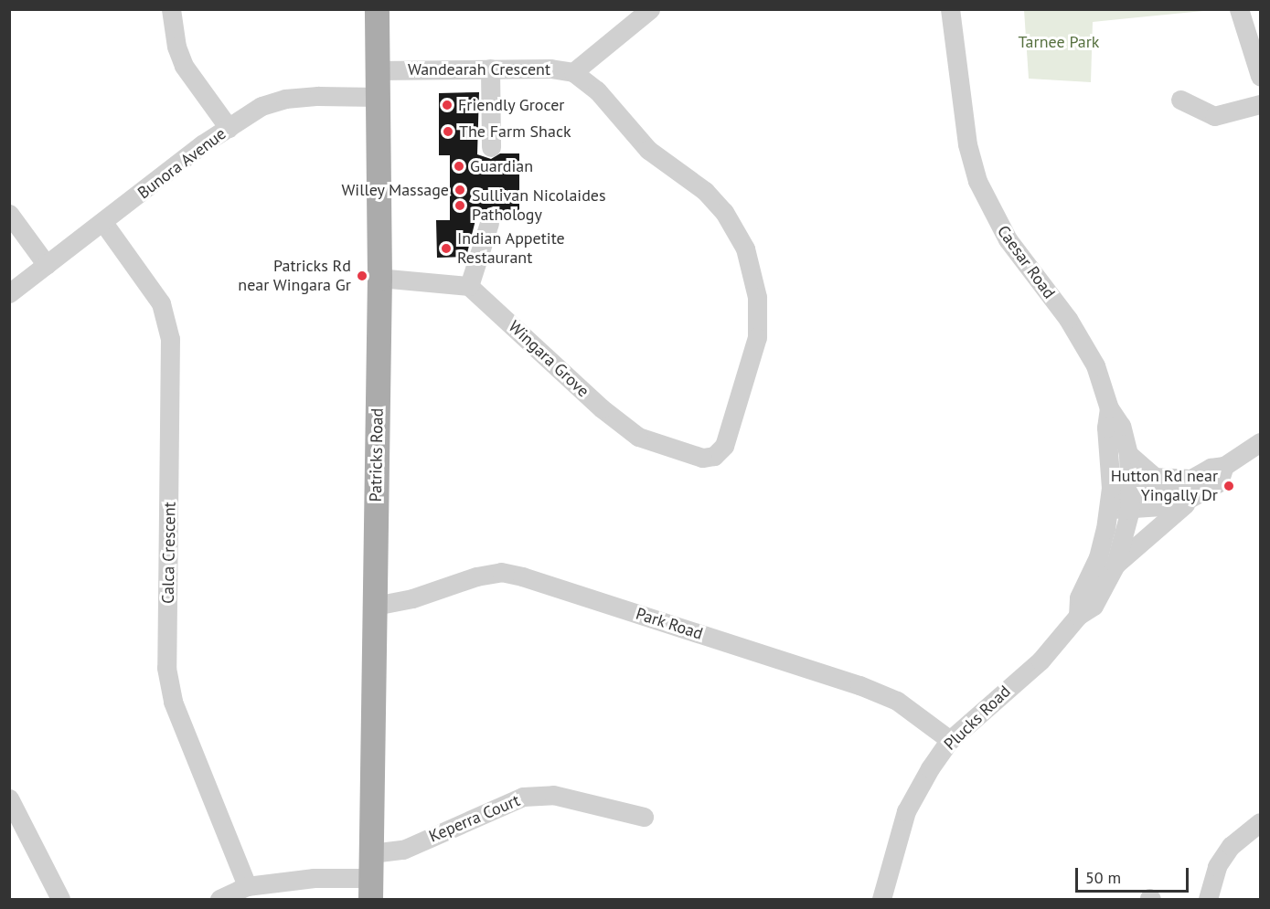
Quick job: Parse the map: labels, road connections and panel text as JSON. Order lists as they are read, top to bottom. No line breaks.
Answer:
{"streets":{"main road":["Patricks Road"],"street":["Wandearah Crescent","Bunora Avenue","Caesar Road","Wingara Grove","Calca Crescent","Park Road","Plucks Road","Keperra Court"]},"crossings":[["Wandearah Crescent","Wingara Grove"],["Wandearah Crescent","Patricks Road"],["Bunora Avenue","Patricks Road"],["Bunora Avenue","Calca Crescent"],["Caesar Road","Plucks Road"],["Patricks Road","Park Road"],["Patricks Road","Keperra Court"],["Park Road","Plucks Road"]],"parks":["Tarnee Park"],"places":["Friendly Grocer","The Farm Shack","Guardian","Willey Massage","Sullivan Nicolaides Pathology","Indian Appetite Restaurant","Patricks Rd near Wingara Gr","Hutton Rd near Yingally Dr"],"scale_bar":"50 m"}
